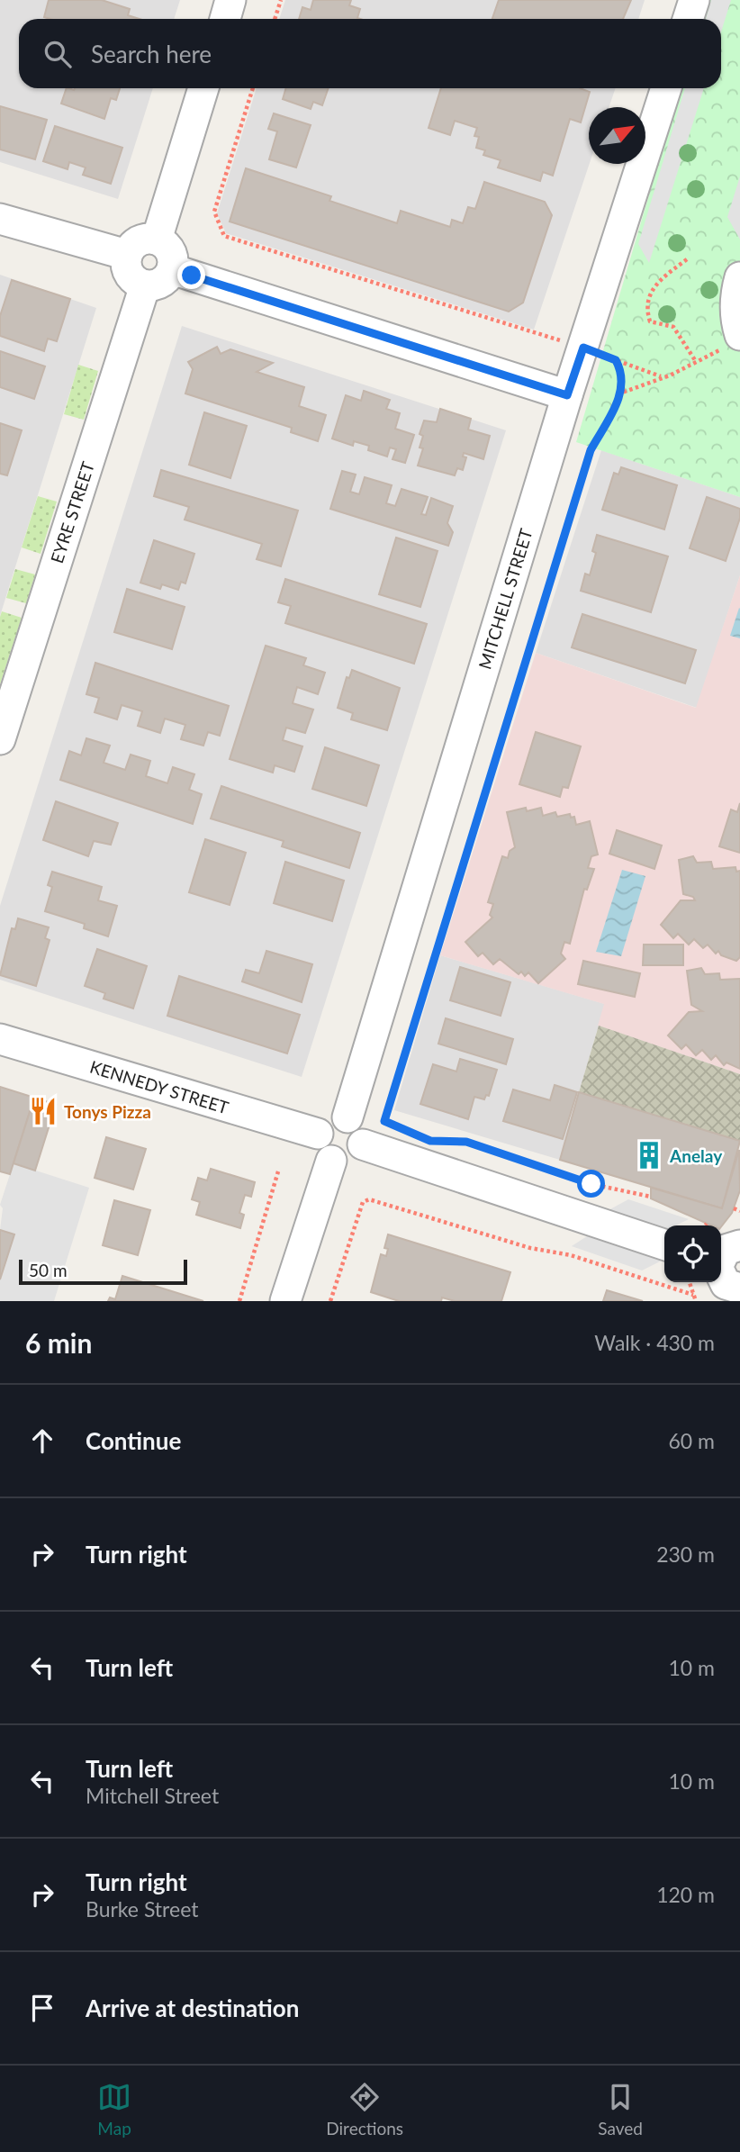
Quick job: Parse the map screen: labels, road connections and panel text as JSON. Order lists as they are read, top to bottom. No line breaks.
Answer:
{"streets":{"street":["EYRE STREET","MITCHELL STREET","KENNEDY STREET"]},"crossings":[["MITCHELL STREET","KENNEDY STREET"]],"places":{"restaurant":["Tonys Pizza"],"building":["Anelay"]},"scale_bar":"50 m","north":"top right","page":{"search":"Search here","scale":"50 m","heading":["6 min","Walk · 430 m"],"list":[["Continue","60 m"],["Turn right","230 m"],["Turn left","10 m"],["Turn left","Mitchell Street","10 m"],["Turn right","Burke Street","120 m"],"Arrive at destination"],"nav":["Map","Directions","Saved"]}}
